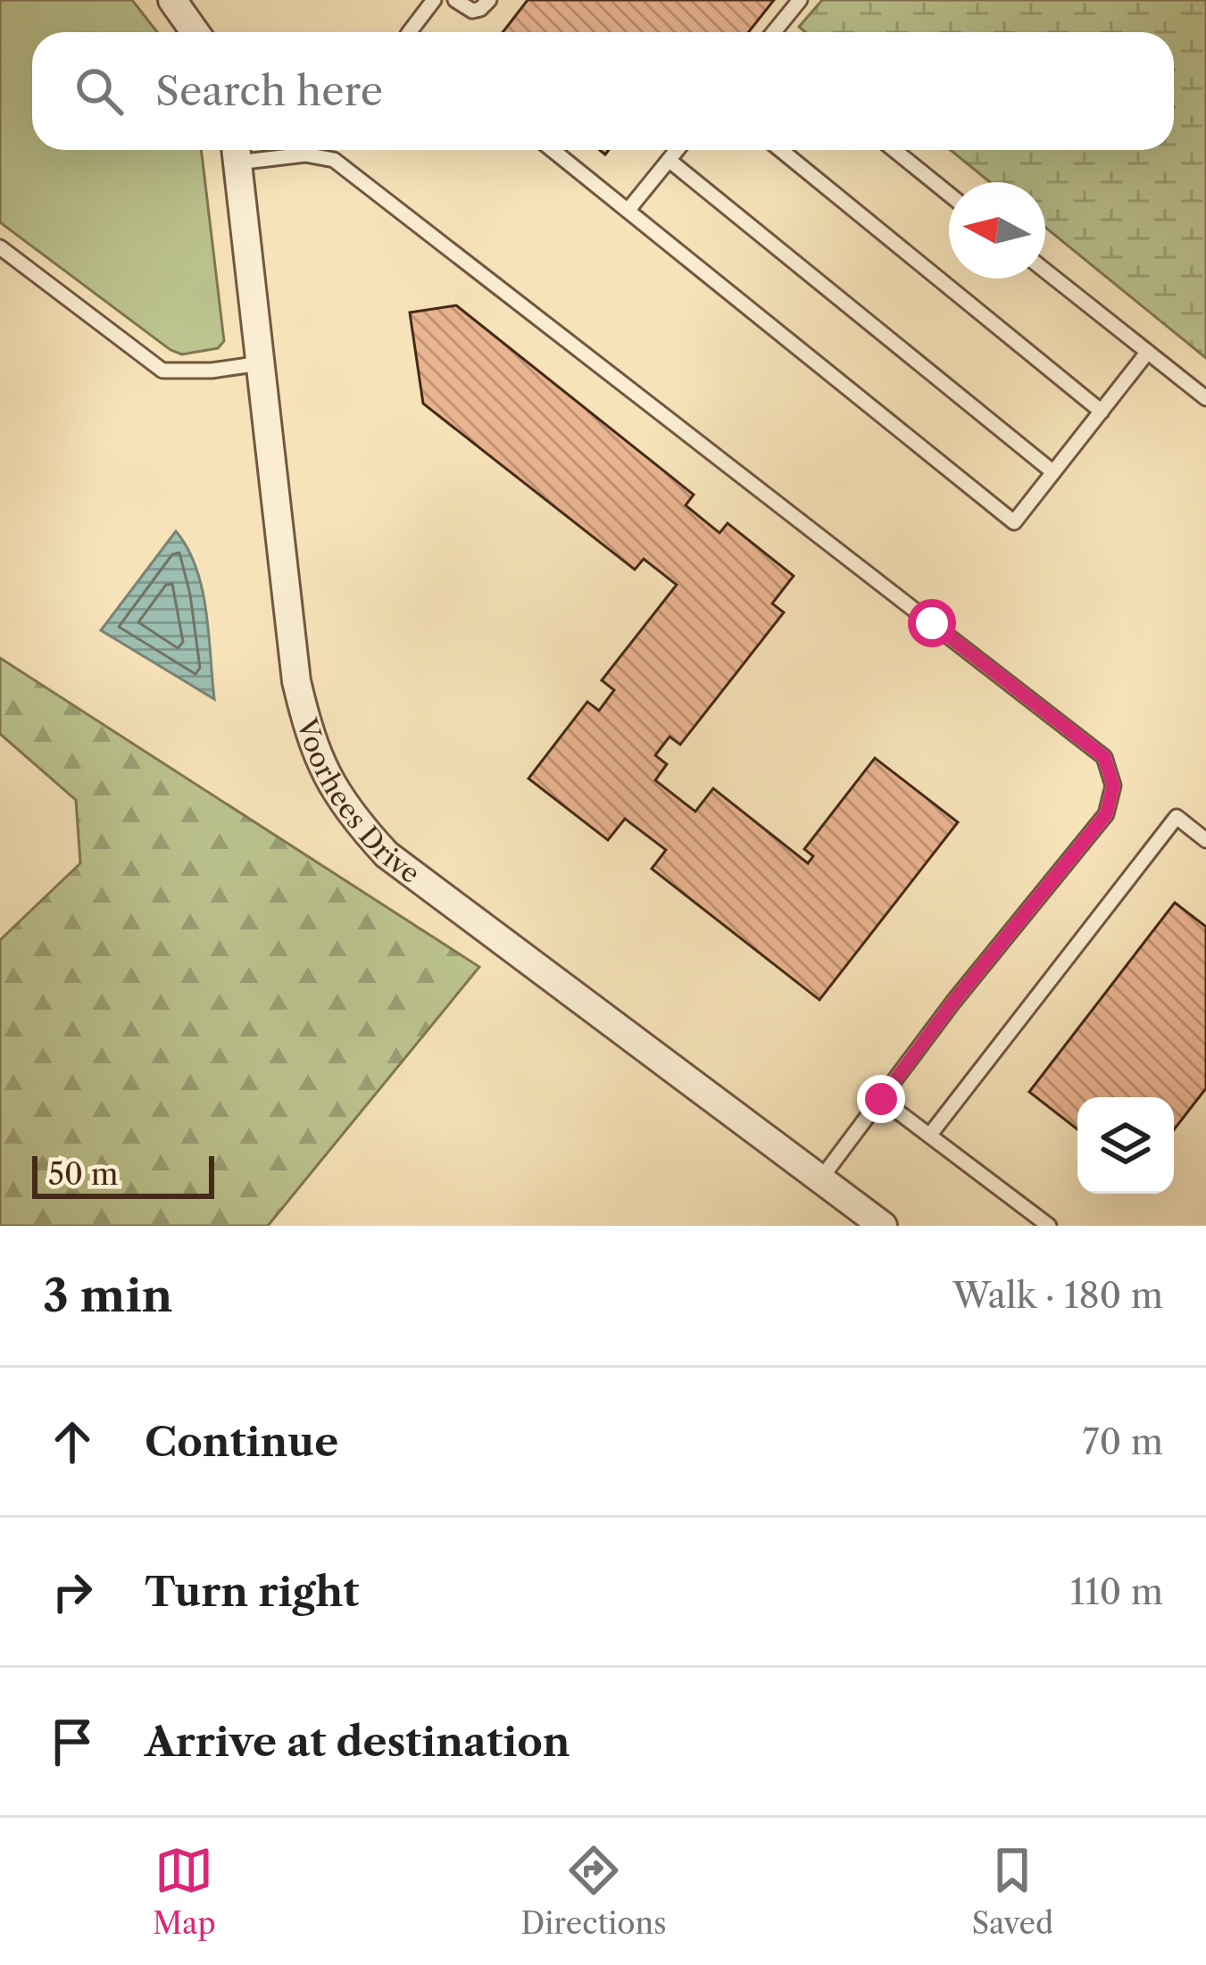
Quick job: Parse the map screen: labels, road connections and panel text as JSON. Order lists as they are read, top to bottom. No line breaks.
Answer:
{"streets":{"street":["Voorhees Drive"]},"scale_bar":"50 m","north":"left","page":{"search":"Search here","scale":"50 m","heading":["3 min","Walk · 180 m"],"list":[["Continue","70 m"],["Turn right","110 m"],"Arrive at destination"],"nav":["Map","Directions","Saved"]}}
